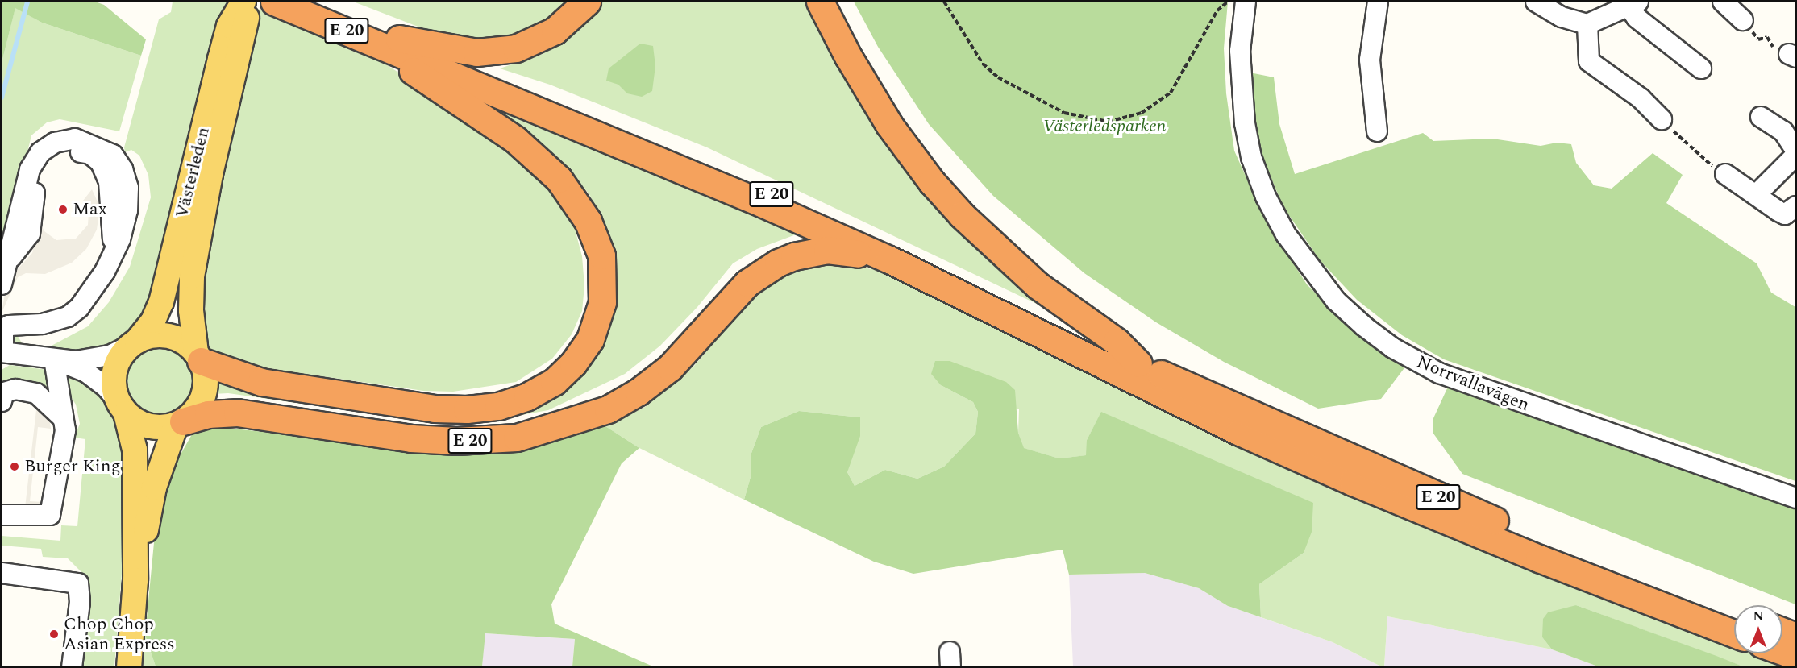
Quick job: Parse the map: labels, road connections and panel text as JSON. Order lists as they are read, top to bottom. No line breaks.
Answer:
{"streets":{"highway":["E 20"],"main road":["Västerleden"],"street":["Norrvallavägen"]},"crossings":[["E 20","Västerleden"]],"parks":["Västerledsparken"],"places":["Max","Burger King","Chop Chop Asian Express"],"north":"top"}
